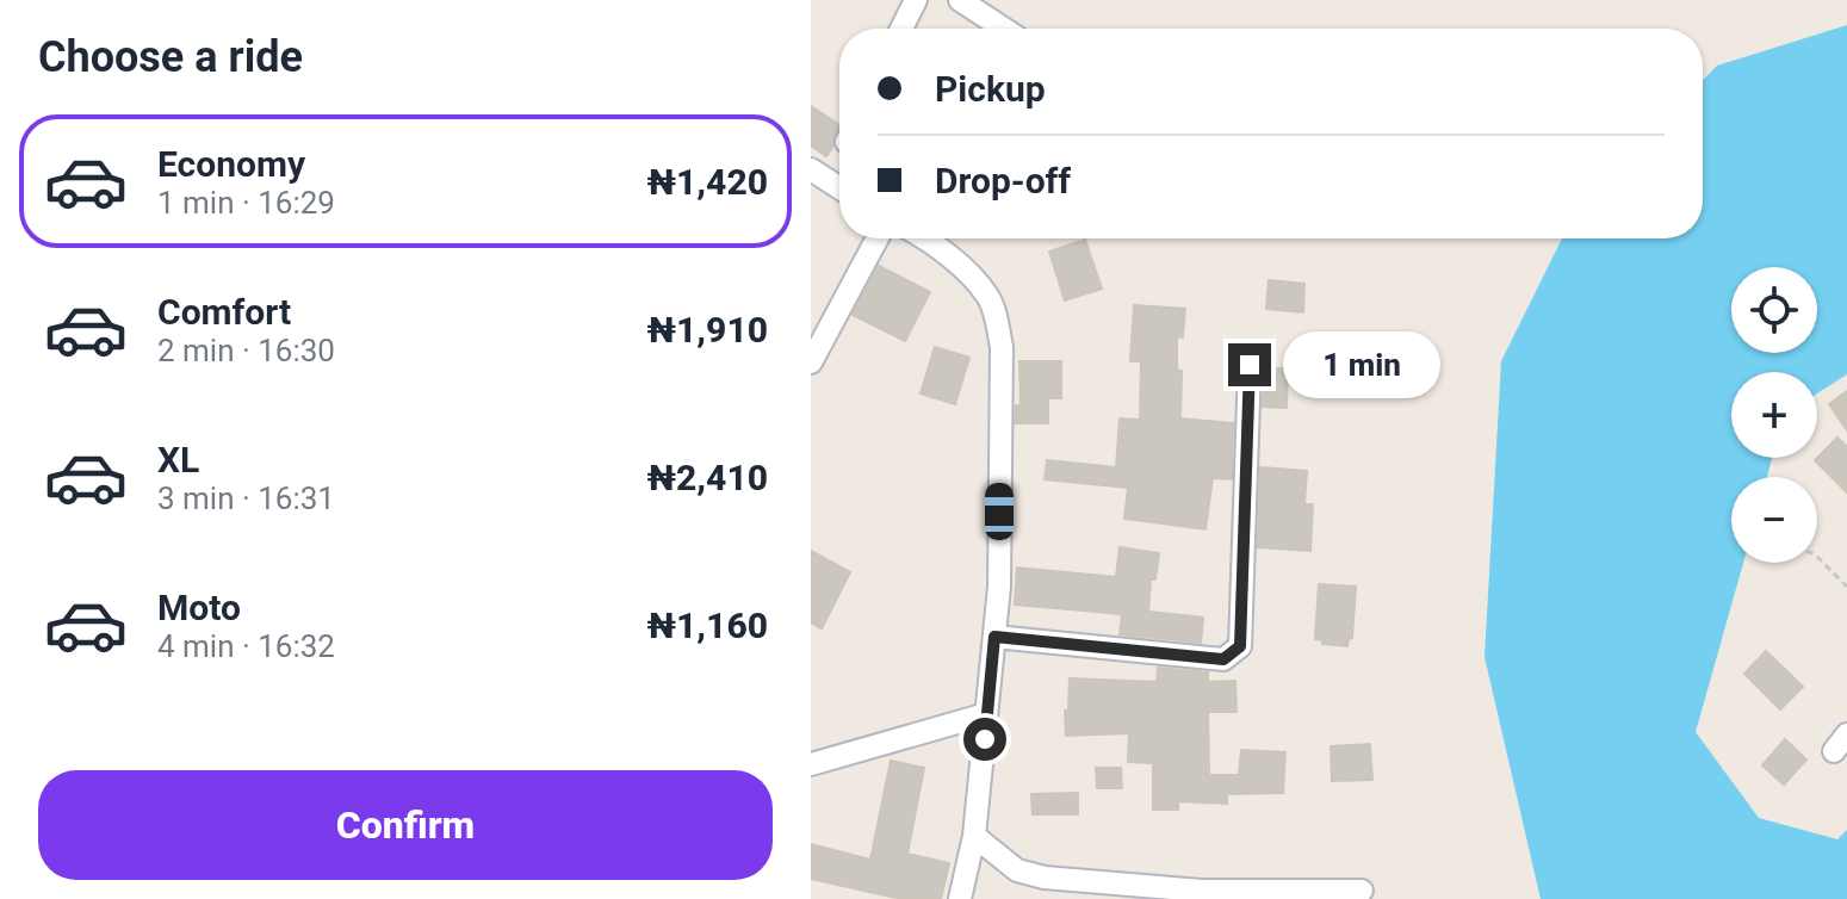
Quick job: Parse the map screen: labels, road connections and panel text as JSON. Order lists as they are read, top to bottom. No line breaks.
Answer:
{"page":{"heading":"Choose a ride","banner":["Pickup","Drop-off"],"list":[{"name":"Economy","note":"1 min · 16:29","value":"₦1,420"},{"name":"Comfort","note":"2 min · 16:30","value":"₦1,910"},{"name":"XL","note":"3 min · 16:31","value":"₦2,410"},{"name":"Moto","note":"4 min · 16:32","value":"₦1,160"}],"map_buttons":["+","−"],"bubble":"1 min","buttons":"Confirm"}}
